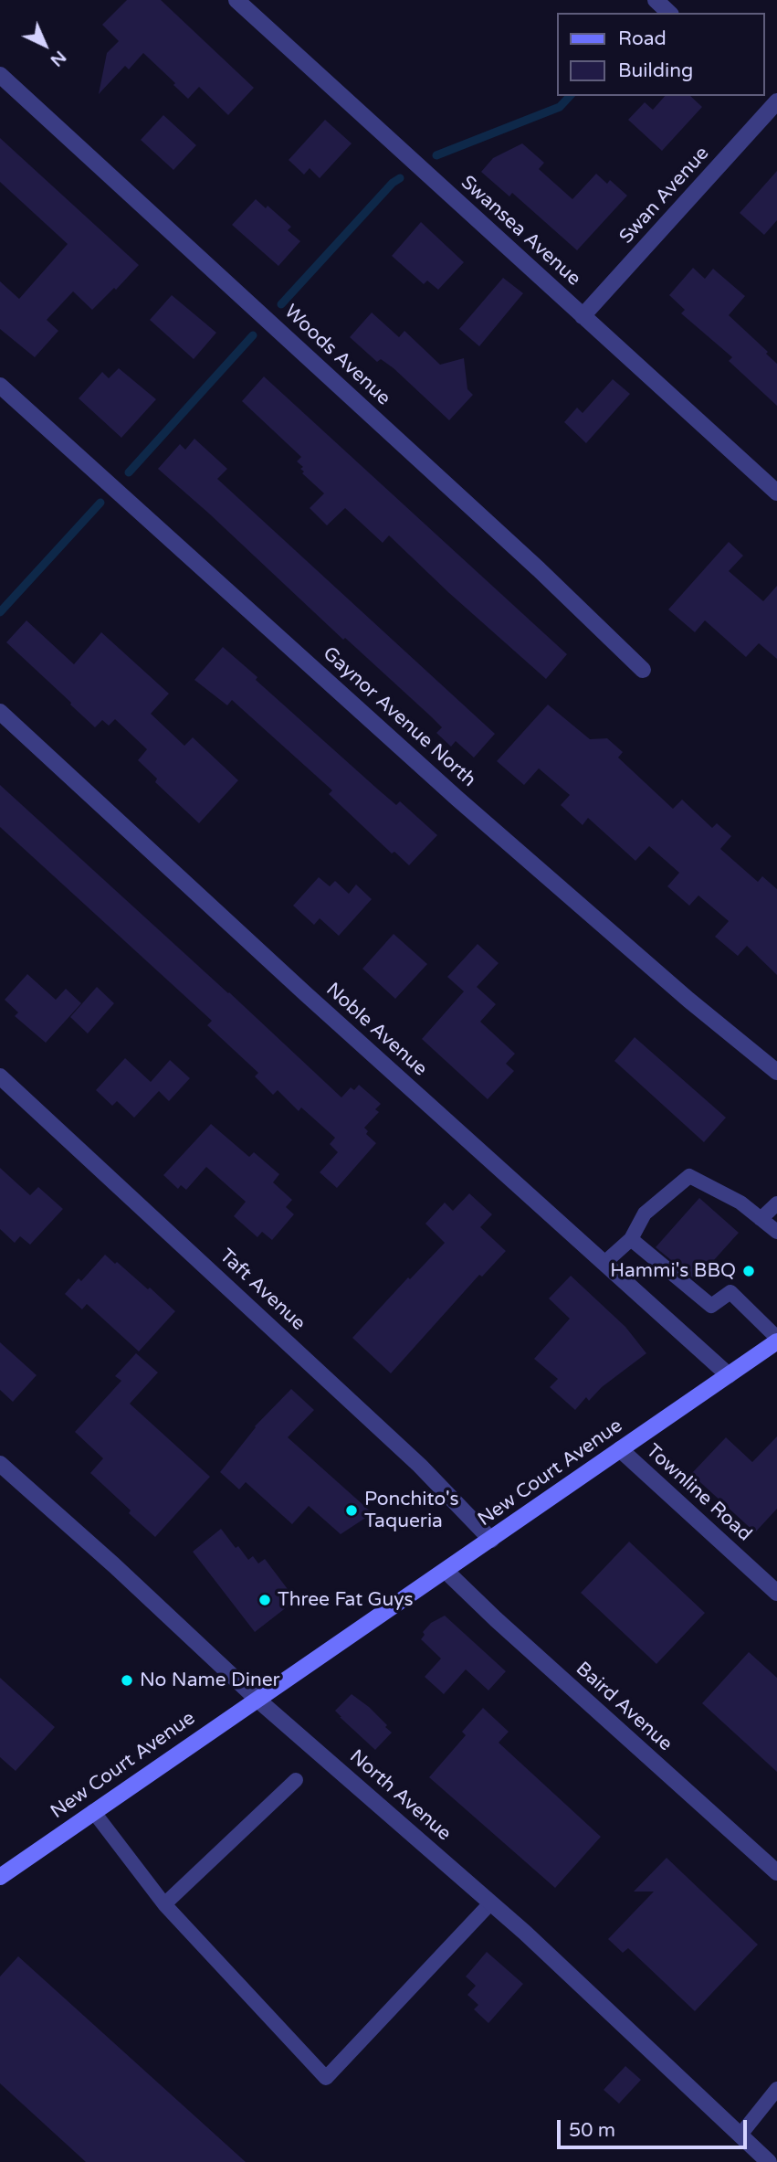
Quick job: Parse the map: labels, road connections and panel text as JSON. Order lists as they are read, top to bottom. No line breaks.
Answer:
{"streets":{"main road":["New Court Avenue"],"street":["Swan Avenue","Swansea Avenue","Woods Avenue","Gaynor Avenue North","Noble Avenue","Taft Avenue","Townline Road","Baird Avenue","North Avenue"]},"crossings":[["Swan Avenue","Swansea Avenue"],["Noble Avenue","New Court Avenue"],["Taft Avenue","New Court Avenue"],["New Court Avenue","Townline Road"],["New Court Avenue","Baird Avenue"],["New Court Avenue","North Avenue"]],"places":["Hammi's BBQ","Ponchito's Taqueria","Three Fat Guys","No Name Diner"],"legend":["Road","Building"],"scale_bar":"50 m","north":"bottom right"}
